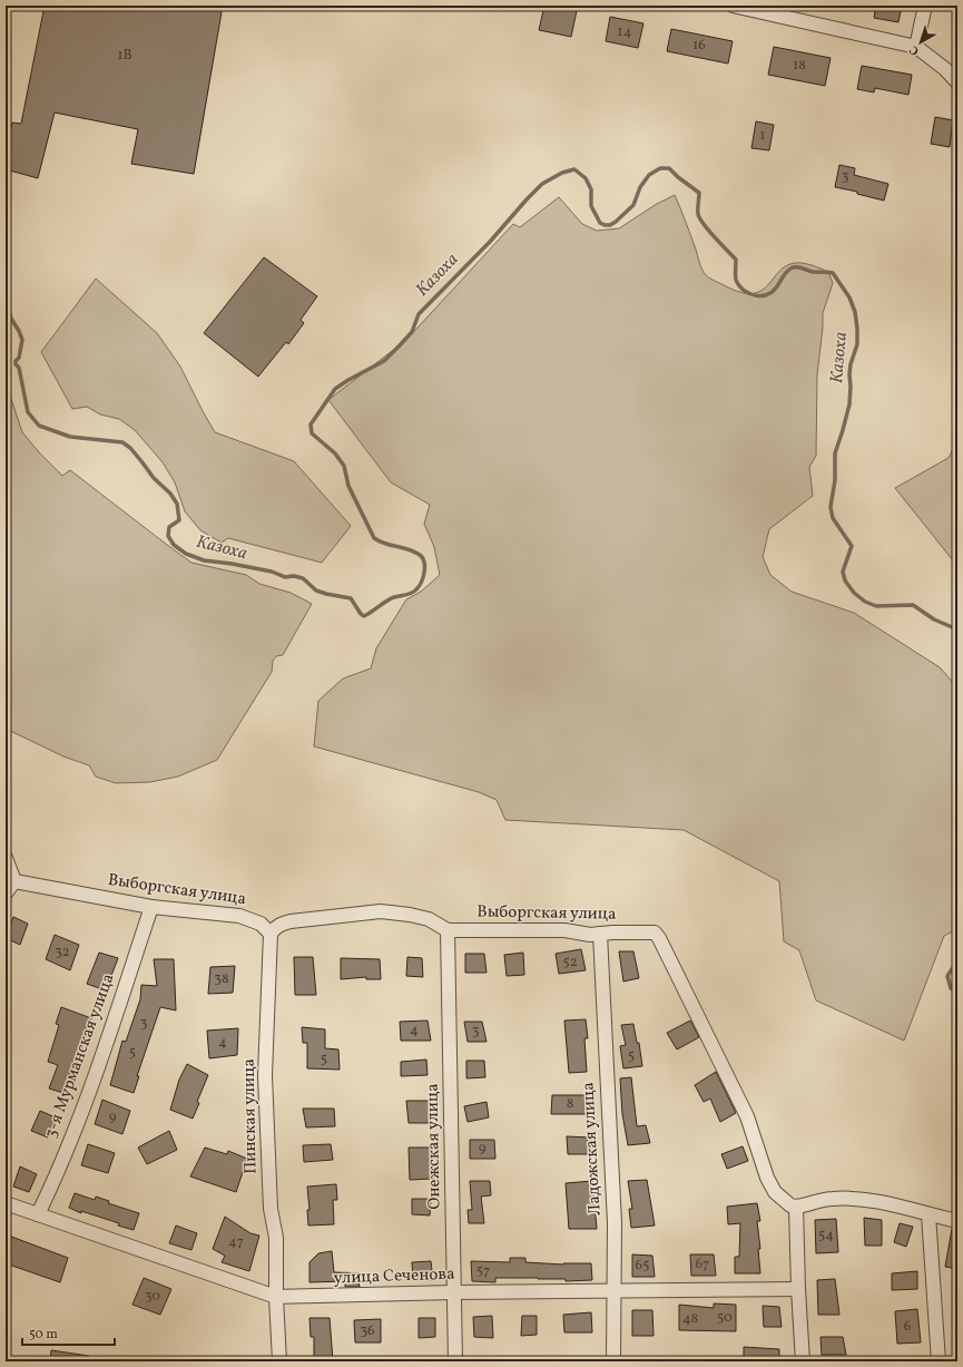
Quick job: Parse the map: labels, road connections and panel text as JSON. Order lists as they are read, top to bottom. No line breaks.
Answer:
{"streets":{"street":["Выборгская улица","3-я Мурманская улица","Пинская улица","Онежская улица","Ладожская улица","улица Сеченова"]},"crossings":[["Выборгская улица","3-я Мурманская улица"],["Выборгская улица","Пинская улица"],["Выборгская улица","Онежская улица"],["Выборгская улица","Ладожская улица"],["3-я Мурманская улица","улица Сеченова"],["Пинская улица","улица Сеченова"],["Онежская улица","улица Сеченова"],["Ладожская улица","улица Сеченова"]],"water":["Казоха"],"house_numbers":["14","16","1В","18","1","3","32","52","38","3","4","3","4","5","5","5","8","9","9","54","47","67","65","57","30","50","48","6","36"],"scale_bar":"50 m","north":"bottom left"}
